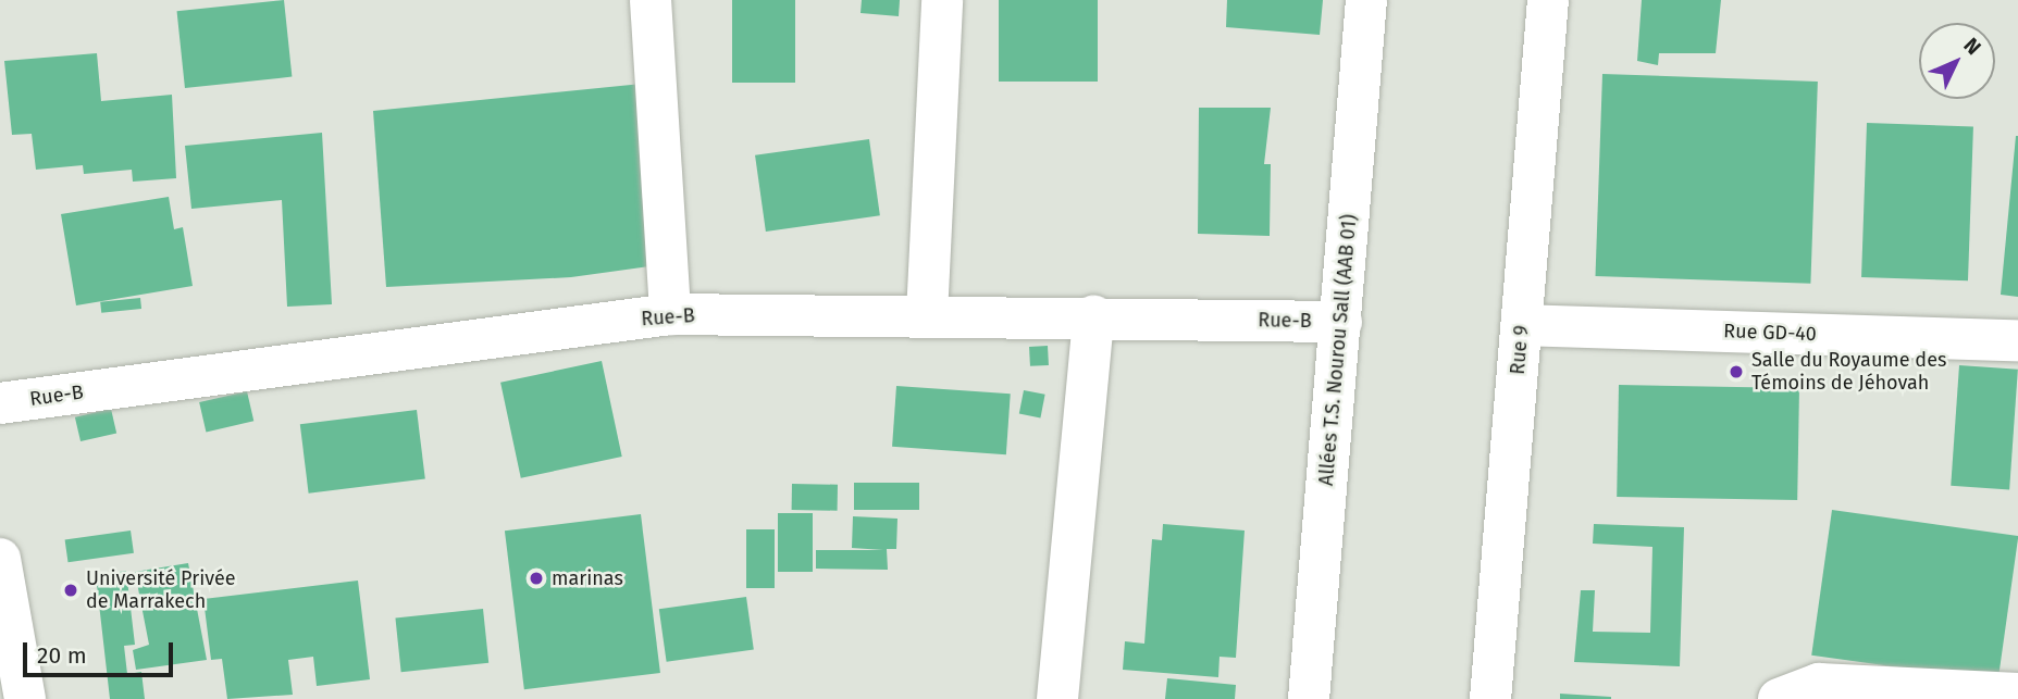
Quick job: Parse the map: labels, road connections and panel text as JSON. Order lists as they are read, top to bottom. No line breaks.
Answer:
{"streets":{"street":["Rue-B","Rue GD-40","Allées T.S. Nourou Sall (AAB 01)","Rue 9"]},"crossings":[["Rue-B","Allées T.S. Nourou Sall (AAB 01)"],["Rue GD-40","Rue 9"]],"places":["Salle du Royaume des Témoins de Jéhovah","marinas","Université Privée de Marrakech"],"scale_bar":"20 m","north":"top right"}
